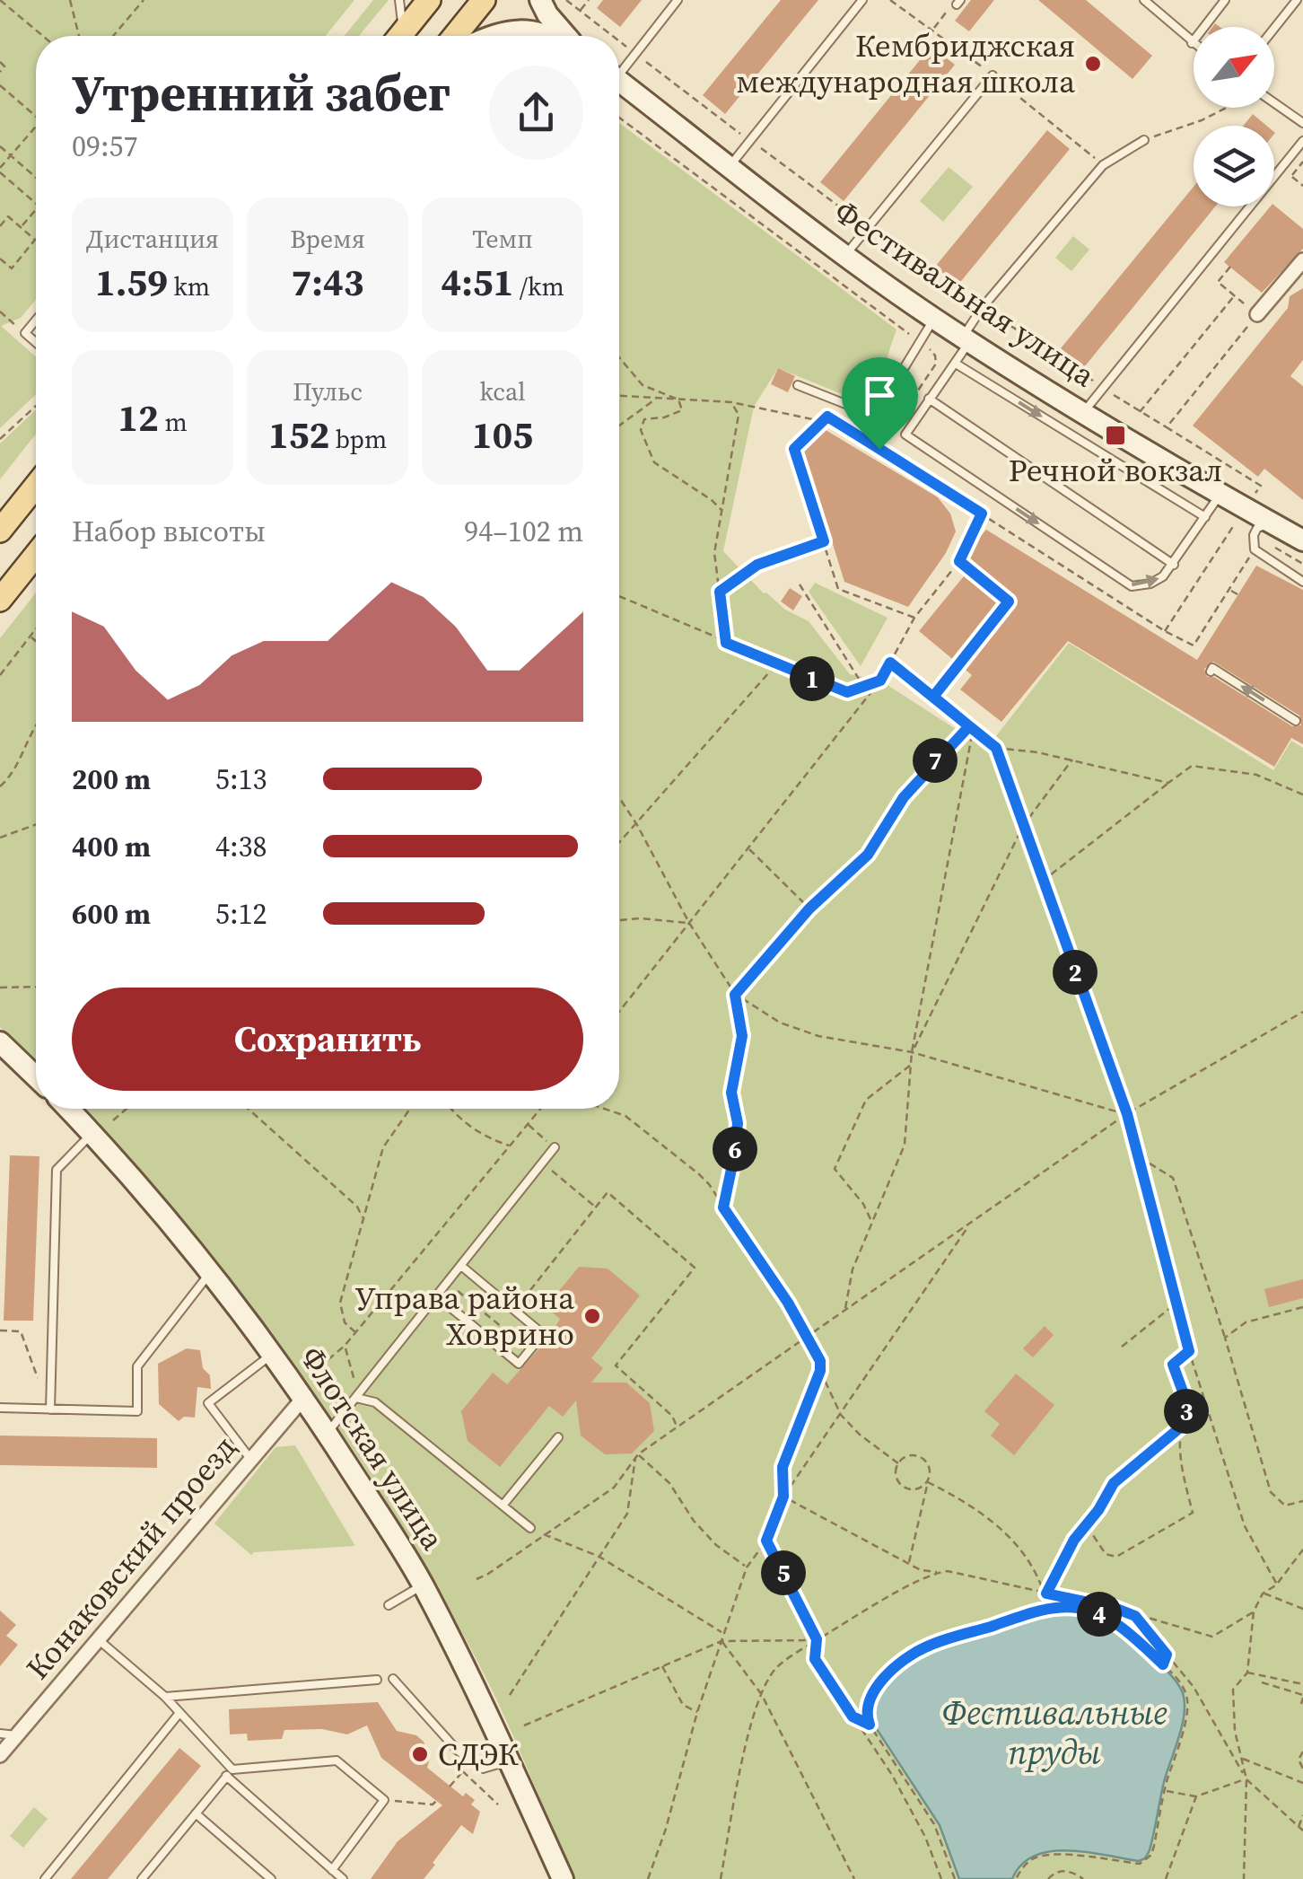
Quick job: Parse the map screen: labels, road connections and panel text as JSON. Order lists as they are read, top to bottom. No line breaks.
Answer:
{"streets":{"street":["Фестивальная улица","Флотская улица","Конаковский проезд"]},"crossings":[["Флотская улица","Конаковский проезд"]],"water":["Фестивальные пруды"],"places":{"other":["Кембриджская международная школа","Управа района Ховрино","СДЭК"],"transit":["Речной вокзал"]},"north":"top right","page":{"heading":["Утренний забег","09:57"],"stats":[["Дистанция","1.59 km"],["Время","7:43"],["Темп","4:51 /km"],["12 m"],["Пульс","152 bpm"],["kcal","105"]],"chart":["Набор высоты","94–102 m"],"pins":["1","7","2","6","3","5","4"],"list":[{"name":"200 m","note":"5:13"},{"name":"400 m","note":"4:38"},{"name":"600 m","note":"5:12"}],"buttons":"Сохранить"}}
